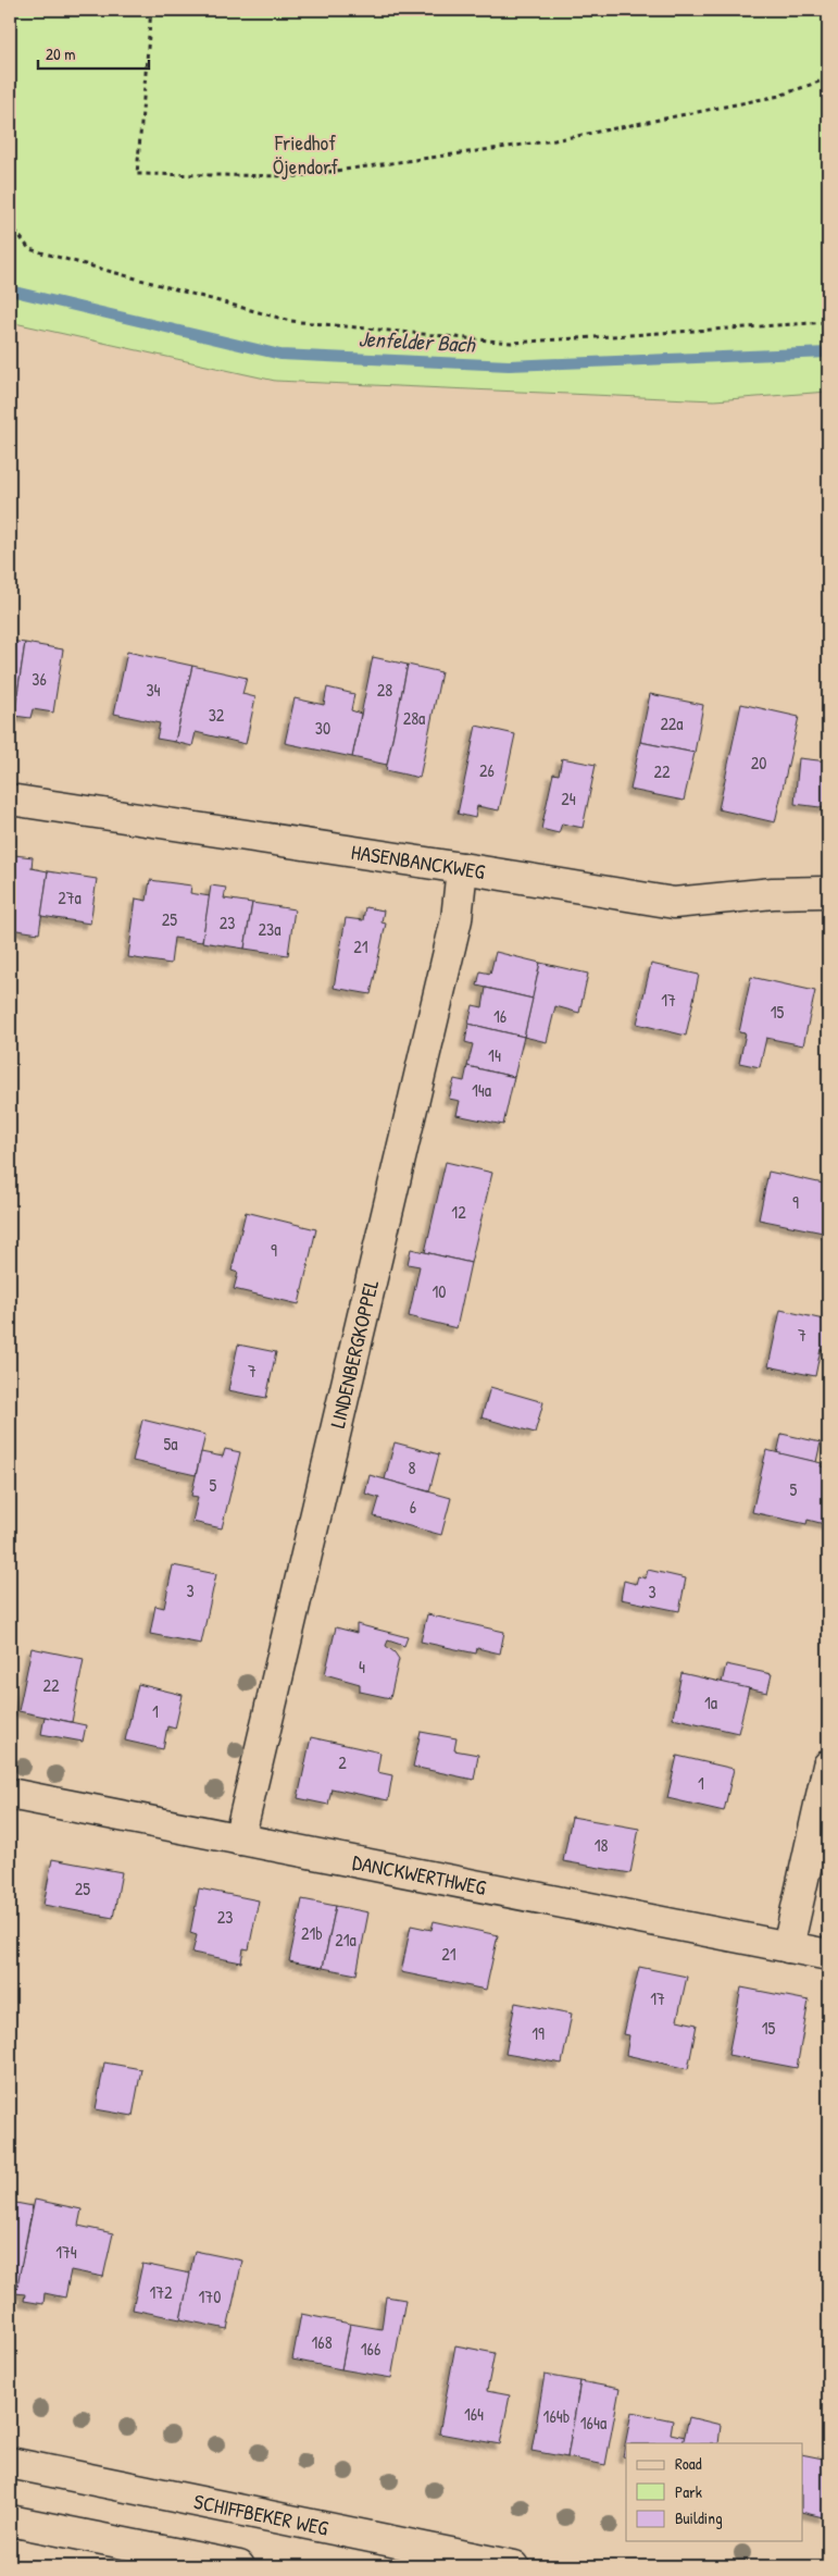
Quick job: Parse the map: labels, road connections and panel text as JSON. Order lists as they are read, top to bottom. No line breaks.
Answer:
{"streets":{"street":["HASENBANCKWEG","LINDENBERGKOPPEL","DANCKWERTHWEG","SCHIFFBEKER WEG"]},"crossings":[["HASENBANCKWEG","LINDENBERGKOPPEL"],["LINDENBERGKOPPEL","DANCKWERTHWEG"]],"water":["Jenfelder Bach"],"parks":["Friedhof Öjendorf"],"house_numbers":["36","34","28","32","28a","22a","30","20","26","22","24","27a","25","23","23a","21","17","15","16","14","14a","9","12","9","10","7","7","5a","8","5","5","6","3","3","4","22","1a","1","2","1","18","25","23","21b","21a","21","17","15","19","174","172","170","168","166","164","164b","164a"],"legend":["Road","Park","Building"],"scale_bar":"20 m"}
